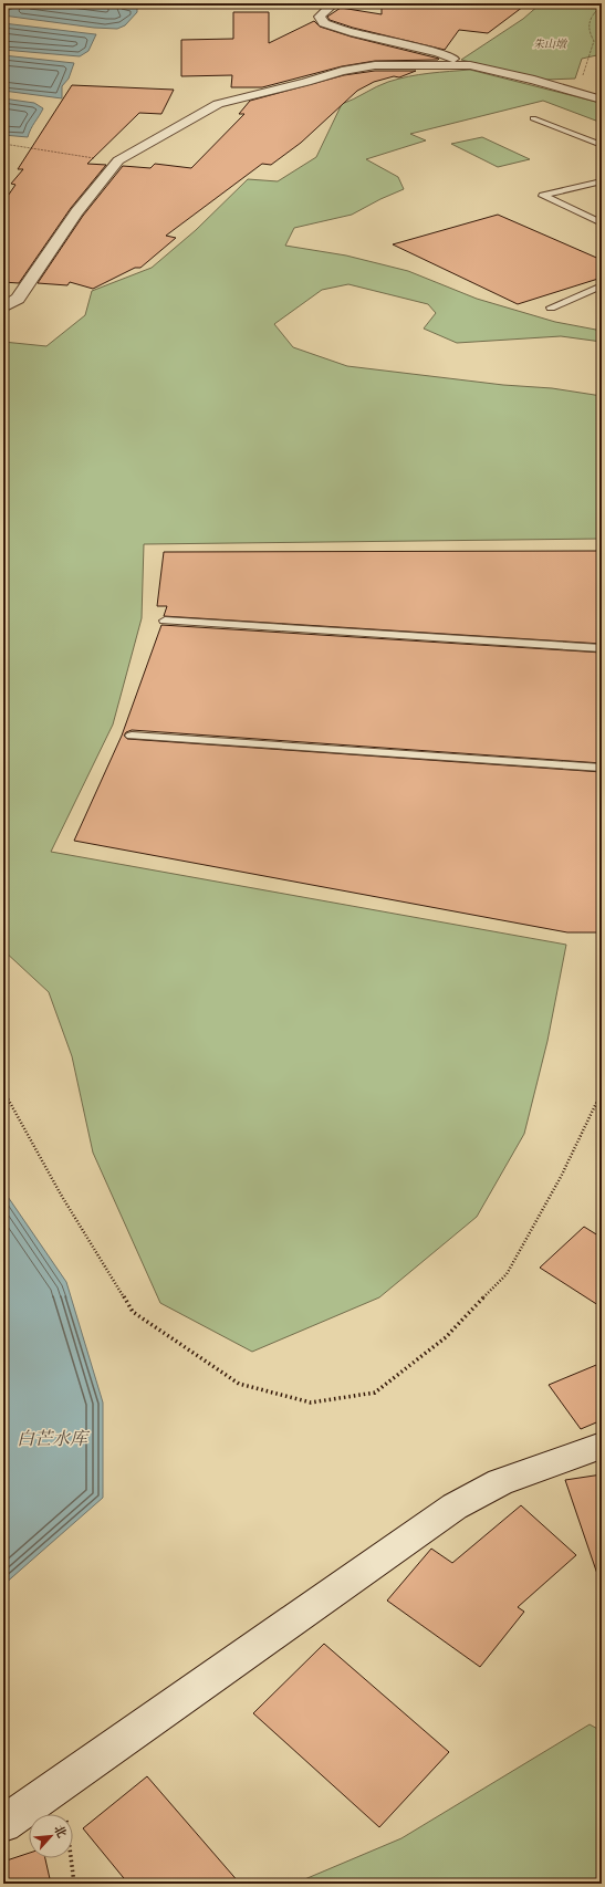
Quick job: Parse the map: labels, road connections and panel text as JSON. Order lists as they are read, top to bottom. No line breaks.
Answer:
{"water":["白芒水库"],"parks":["朱山墩"],"north":"top right"}
